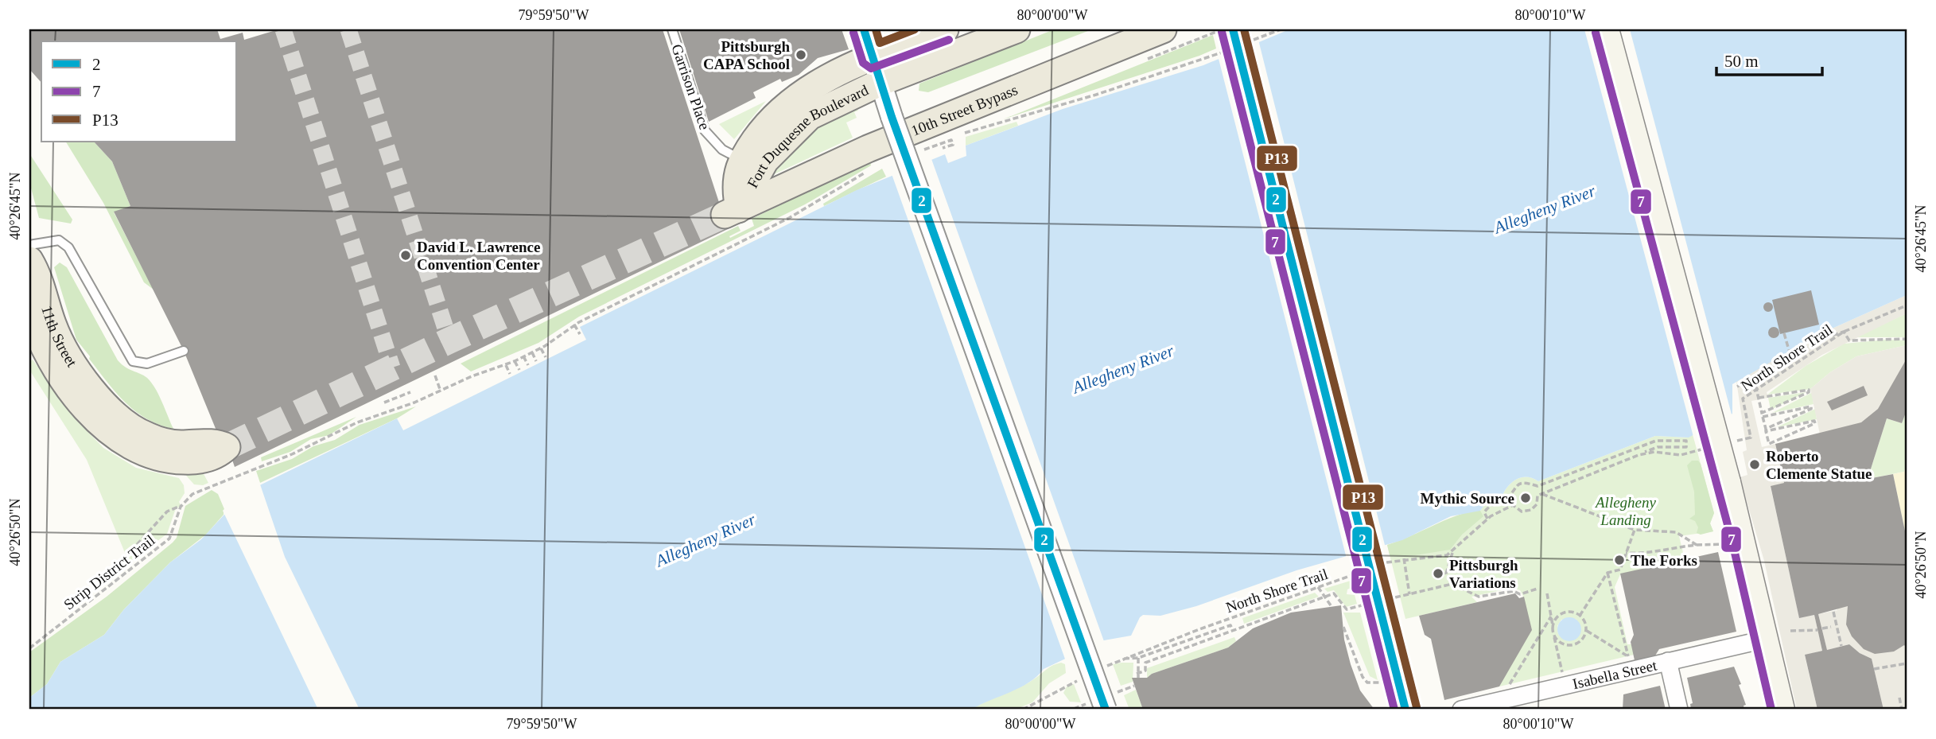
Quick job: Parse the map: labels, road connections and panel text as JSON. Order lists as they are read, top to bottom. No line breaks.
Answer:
{"streets":{"main road":["10th Street Bypass","Fort Duquesne Boulevard","11th Street"],"street":["Isabella Street"],"lane":["Garrison Place"],"path":["North Shore Trail","Strip District Trail"]},"crossings":[["Garrison Place","Fort Duquesne Boulevard"],["10th Street Bypass","Fort Duquesne Boulevard"]],"water":["Allegheny River"],"parks":["Allegheny Landing"],"places":["Pittsburgh CAPA School","David L. Lawrence Convention Center","Roberto Clemente Statue","Mythic Source","The Forks","Pittsburgh Variations"],"lines":["transit line 2","transit line P13","transit line 7"],"legend":["2","7","P13"],"scale_bar":"50 m","coordinates":["79°59'50\"W","80°00'00\"W","80°00'10\"W","40°26'45\"N","40°26'50\"N"]}
